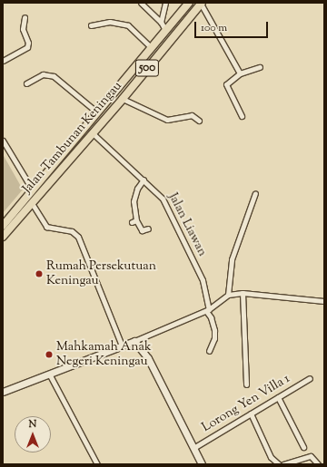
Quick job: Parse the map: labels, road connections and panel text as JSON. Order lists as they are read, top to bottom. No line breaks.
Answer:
{"streets":{"main road":["500","Jalan Tambunan Keningau"],"street":["Jalan Liawan","Lorong Yen Villa 1"]},"crossings":[["Jalan Tambunan Keningau","Jalan Liawan"]],"places":["Rumah Persekutuan Keningau","Mahkamah Anak Negeri Keningau"],"scale_bar":"100 m","north":"top"}
